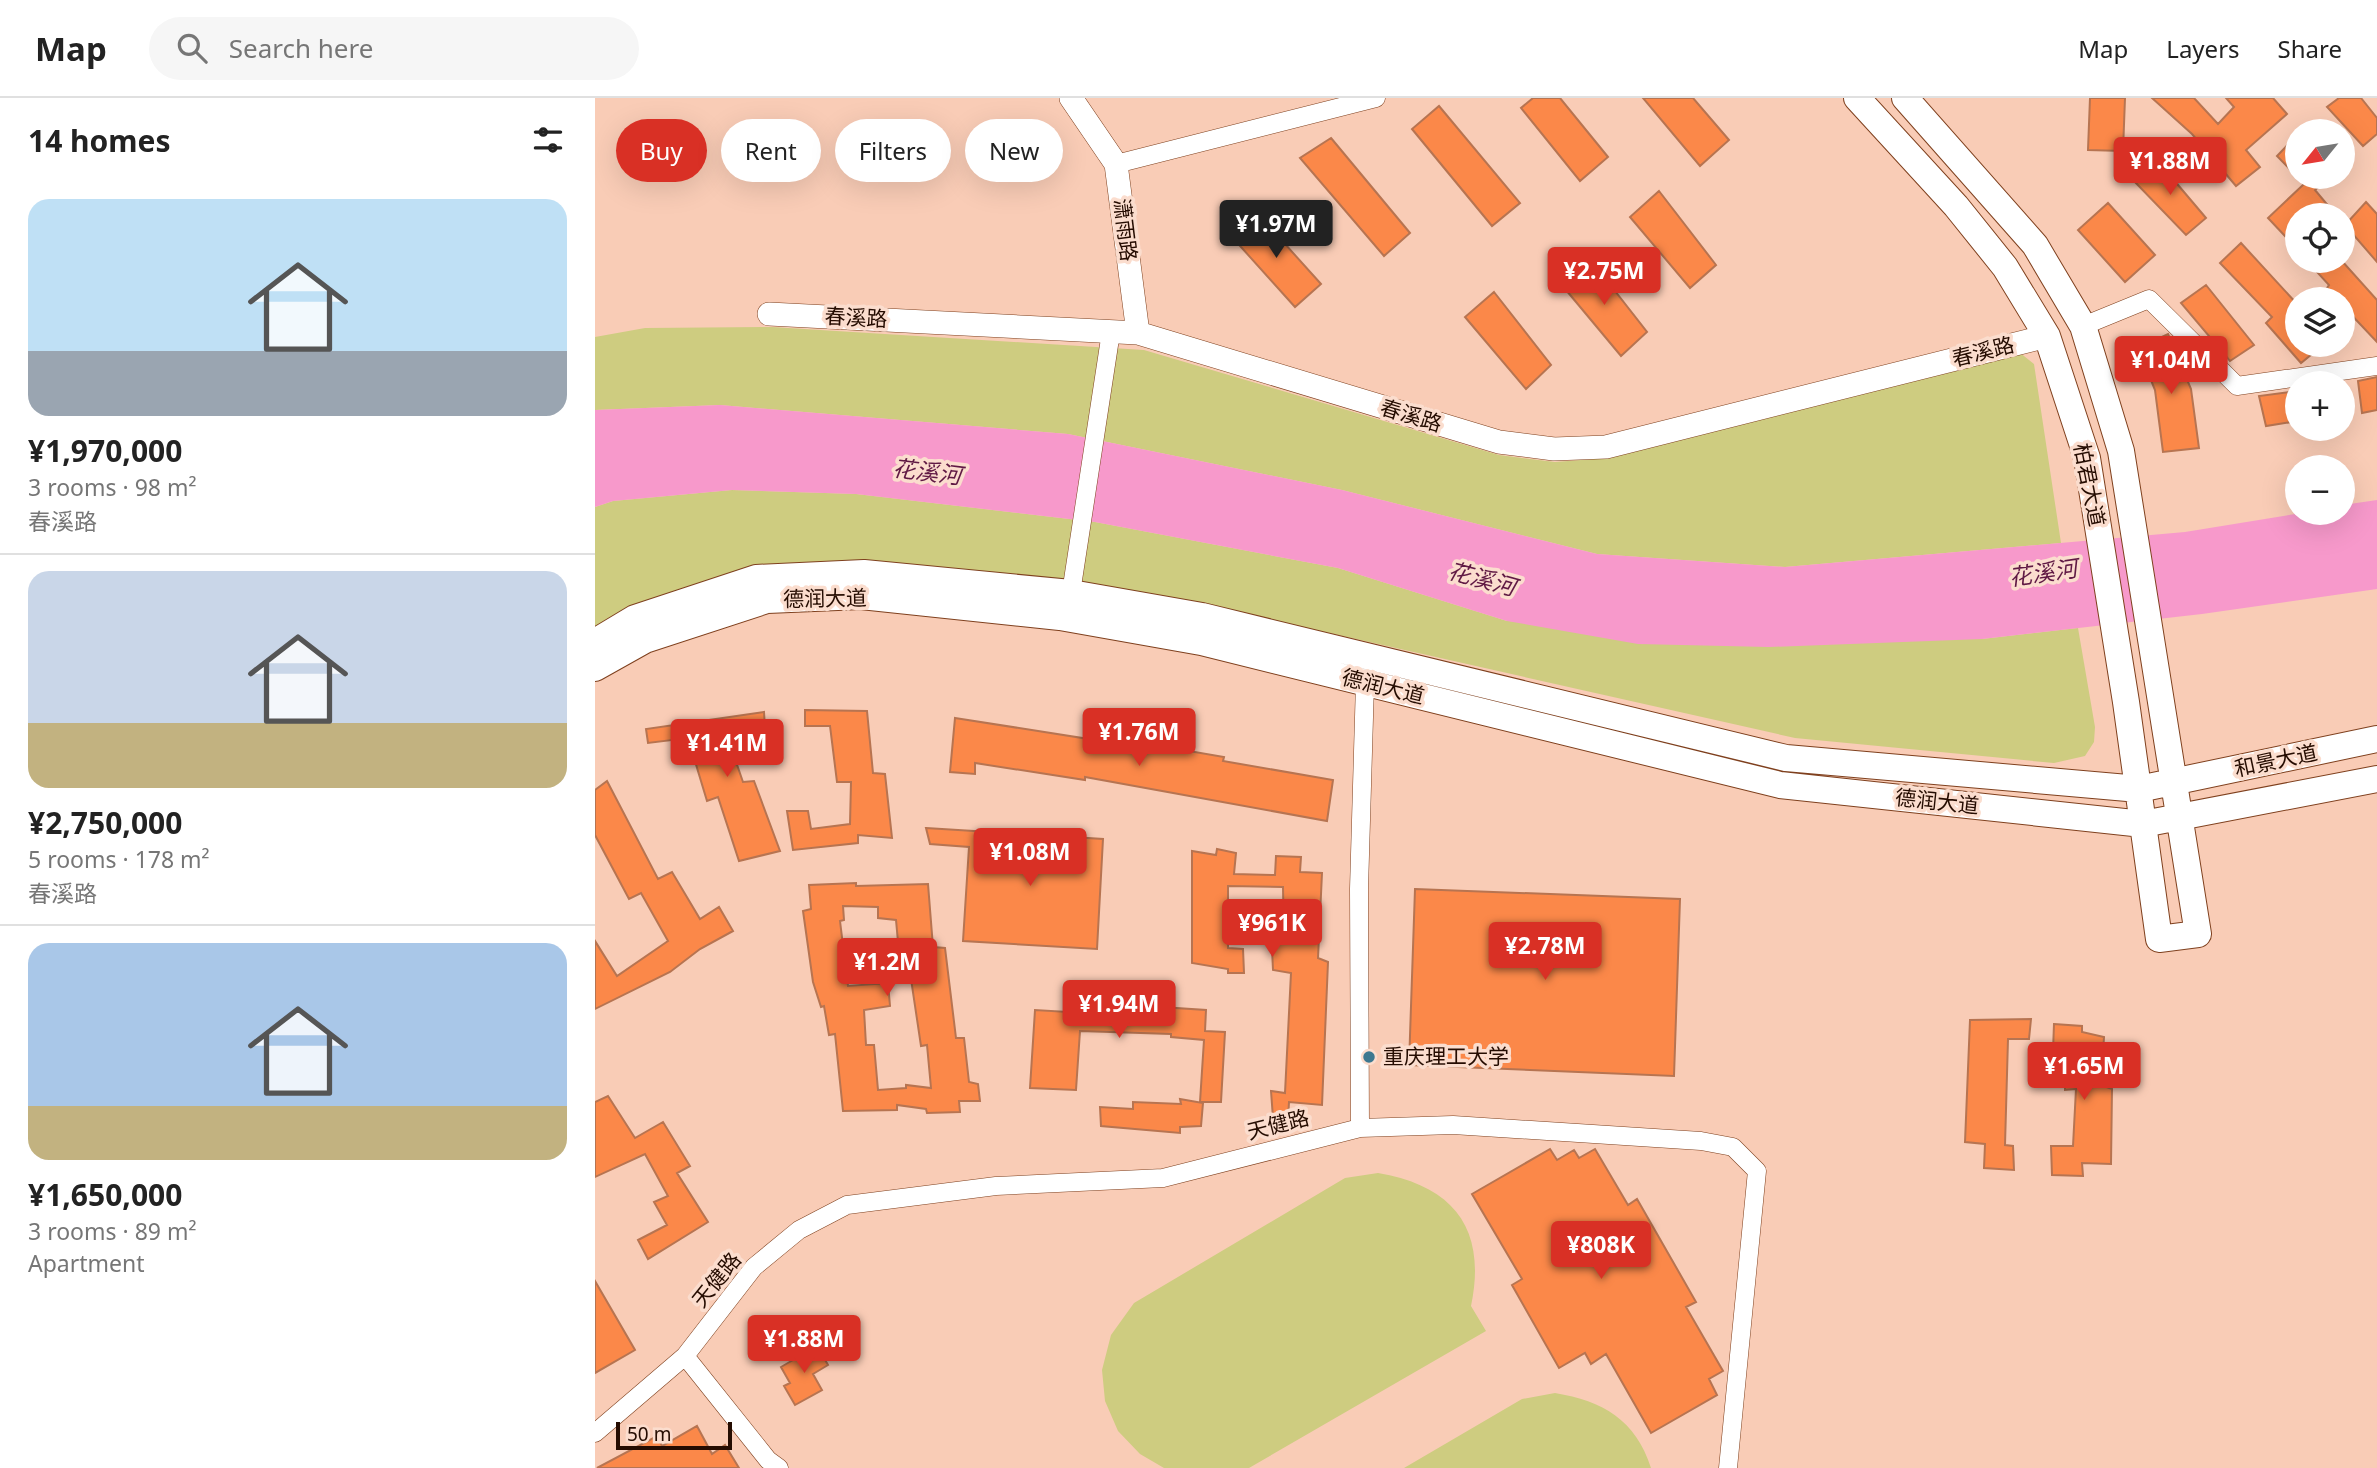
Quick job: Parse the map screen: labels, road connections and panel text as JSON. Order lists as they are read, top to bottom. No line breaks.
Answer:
{"streets":{"main road":["柏君大道","德润大道","和景大道"],"street":["潇雨路","春溪路","天健路"]},"crossings":[["潇雨路","春溪路"],["春溪路","柏君大道"],["柏君大道","德润大道"],["柏君大道","和景大道"],["德润大道","和景大道"]],"water":["花溪河"],"places":["重庆理工大学"],"scale_bar":"50 m","north":"bottom left","page":{"header":"Map","search":"Search here","nav":["Map","Layers","Share"],"heading":"14 homes","map_buttons":["+","−"],"chip":["Buy","Rent","Filters","New"],"price":["¥1.88M","¥1.97M","¥2.75M","¥1.04M","¥1.76M","¥1.41M","¥1.08M","¥961K","¥2.78M","¥1.2M","¥1.94M","¥1.65M","¥808K","¥1.88M"],"list":[{"name":"¥1,970,000","note":"3 rooms · 98 m² · 春溪路"},{"name":"¥2,750,000","note":"5 rooms · 178 m² · 春溪路"},{"name":"¥1,650,000","note":"3 rooms · 89 m² · Apartment"}],"scale":"50 m"}}
